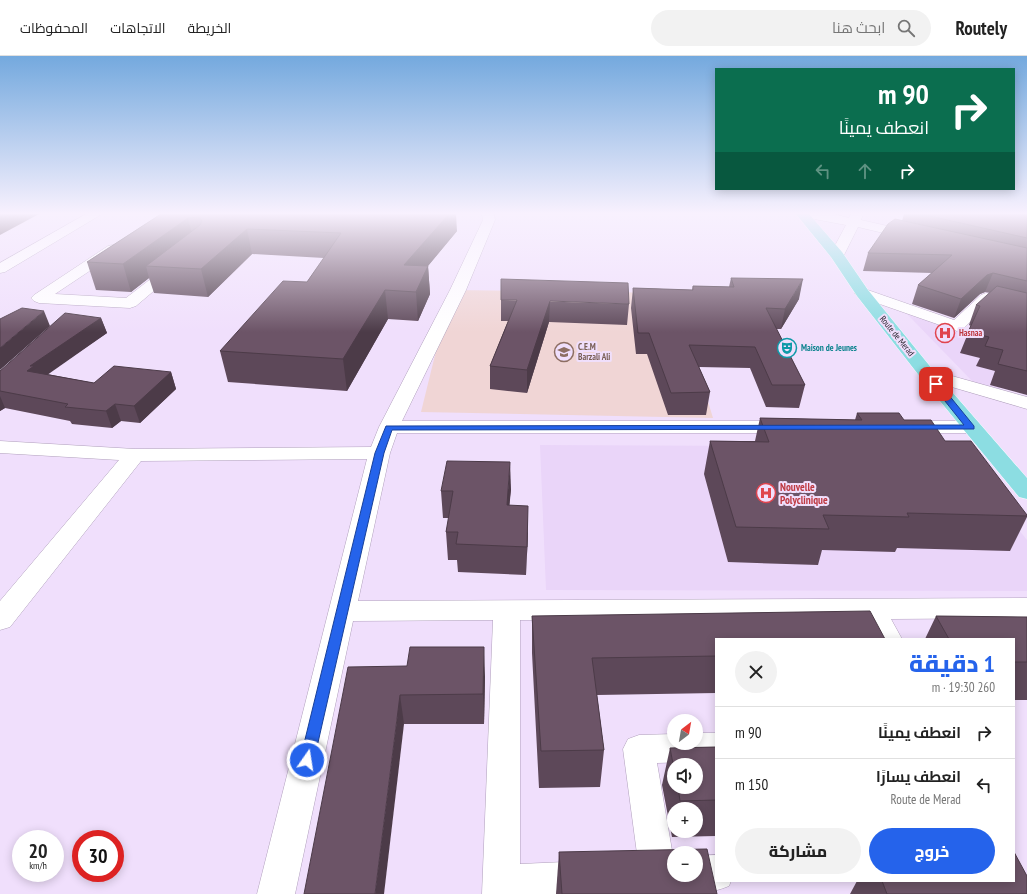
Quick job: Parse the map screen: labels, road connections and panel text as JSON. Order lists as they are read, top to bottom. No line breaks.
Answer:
{"streets":{"main road":["Route de Merad"]},"places":{"hospital":["Hasnaa","Nouvelle Polyclinique"],"theatre":["Maison de Jeunes"],"school or university":["C.E.M Barzali Ali"]},"north":"top right","page":{"header":"Routely","search":"ابحث هنا","nav":["الخريطة","الاتجاهات","المحفوظات"],"turn":["90 m","انعطف يمينًا"],"heading":["1 دقيقة","260 m · 19:30"],"list":[{"name":"انعطف يمينًا","value":"90 m"},{"name":"انعطف يسارًا","note":"Route de Merad","value":"150 m"}],"map_buttons":["+","−"],"buttons":["خروج","مشاركة"],"speed":"20 km/h","limit":"30"}}
